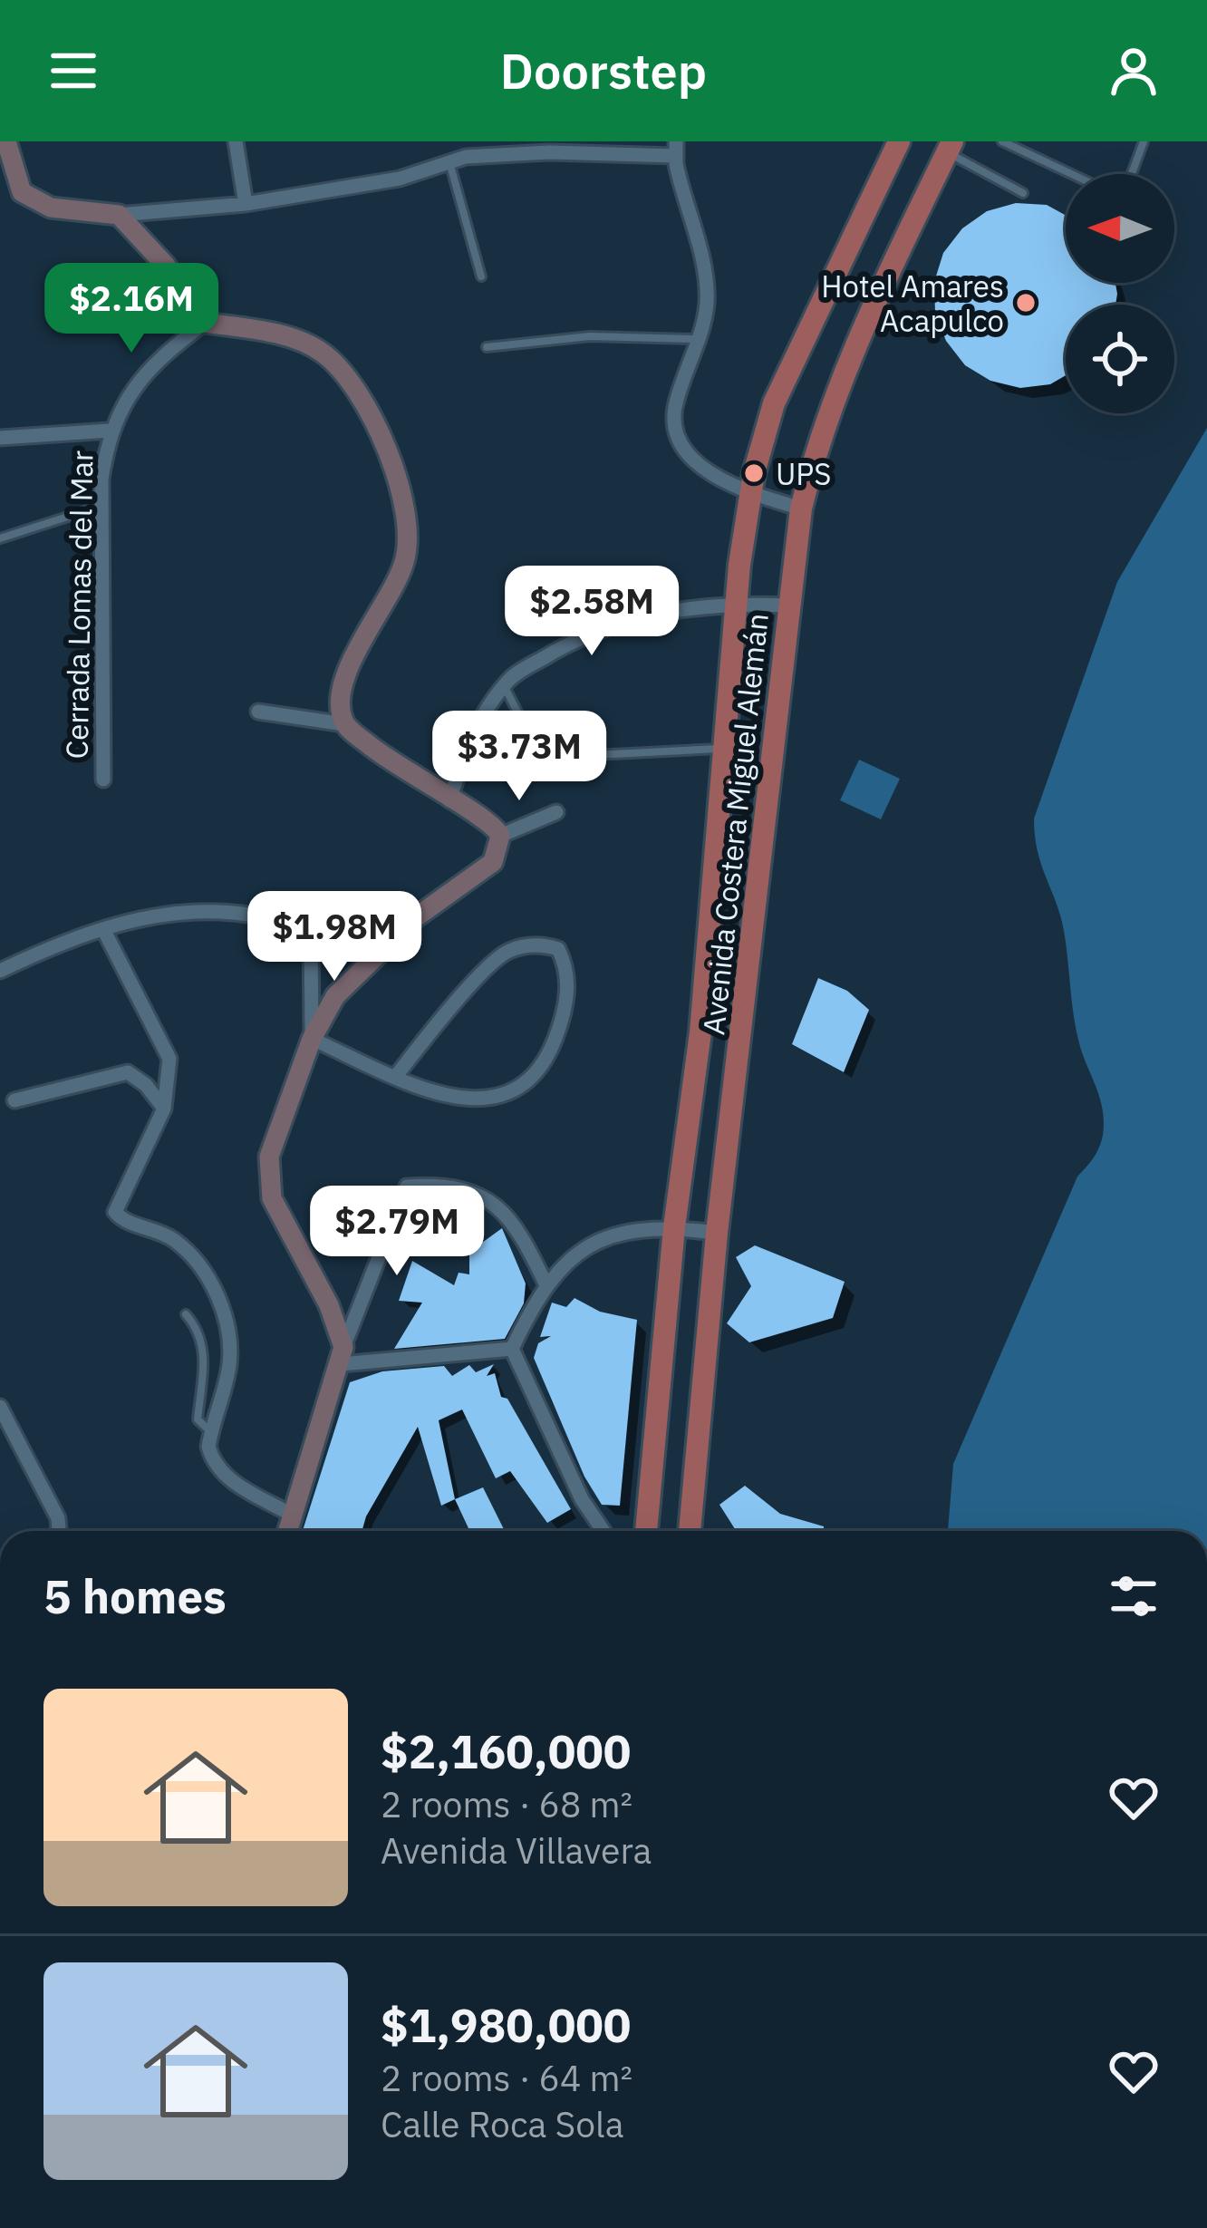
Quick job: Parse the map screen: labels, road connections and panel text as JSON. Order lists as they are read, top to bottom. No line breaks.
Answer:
{"streets":{"main road":["Avenida Costera Miguel Alemán"],"street":["Cerrada Lomas del Mar"]},"places":["Hotel Amares Acapulco","UPS"],"north":"left","page":{"header":"Doorstep","price":["$2.16M","$2.58M","$3.73M","$1.98M","$2.79M"],"heading":"5 homes","list":[{"name":"$2,160,000","note":"2 rooms · 68 m² · Avenida Villavera"},{"name":"$1,980,000","note":"2 rooms · 64 m² · Calle Roca Sola"}]}}
